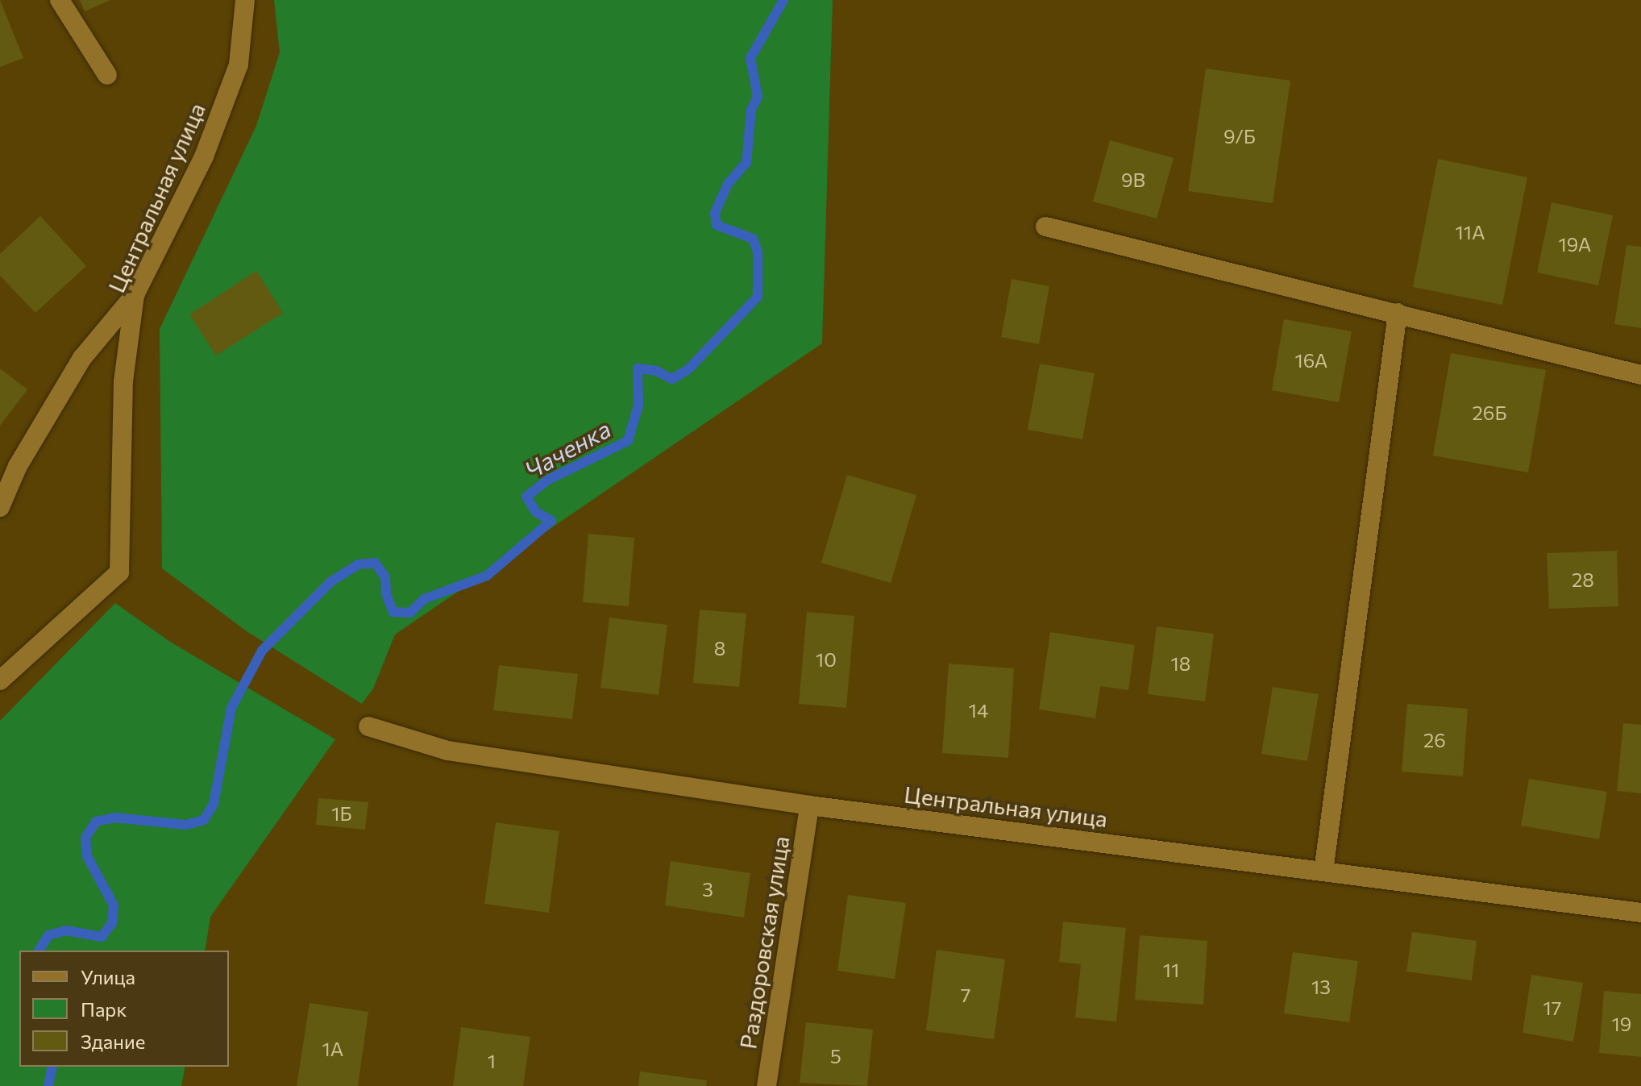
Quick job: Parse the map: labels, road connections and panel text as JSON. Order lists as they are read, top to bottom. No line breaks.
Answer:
{"streets":{"street":["Центральная улица","Раздоровская улица"]},"crossings":[["Центральная улица","Раздоровская улица"]],"water":["Чаченка"],"house_numbers":["9/Б","9В","11А","19А","16А","26Б","28","8","10","18","14","26","1Б","3","11","13","7","17","19","1А","5","1"],"legend":["Улица","Парк","Здание"]}
